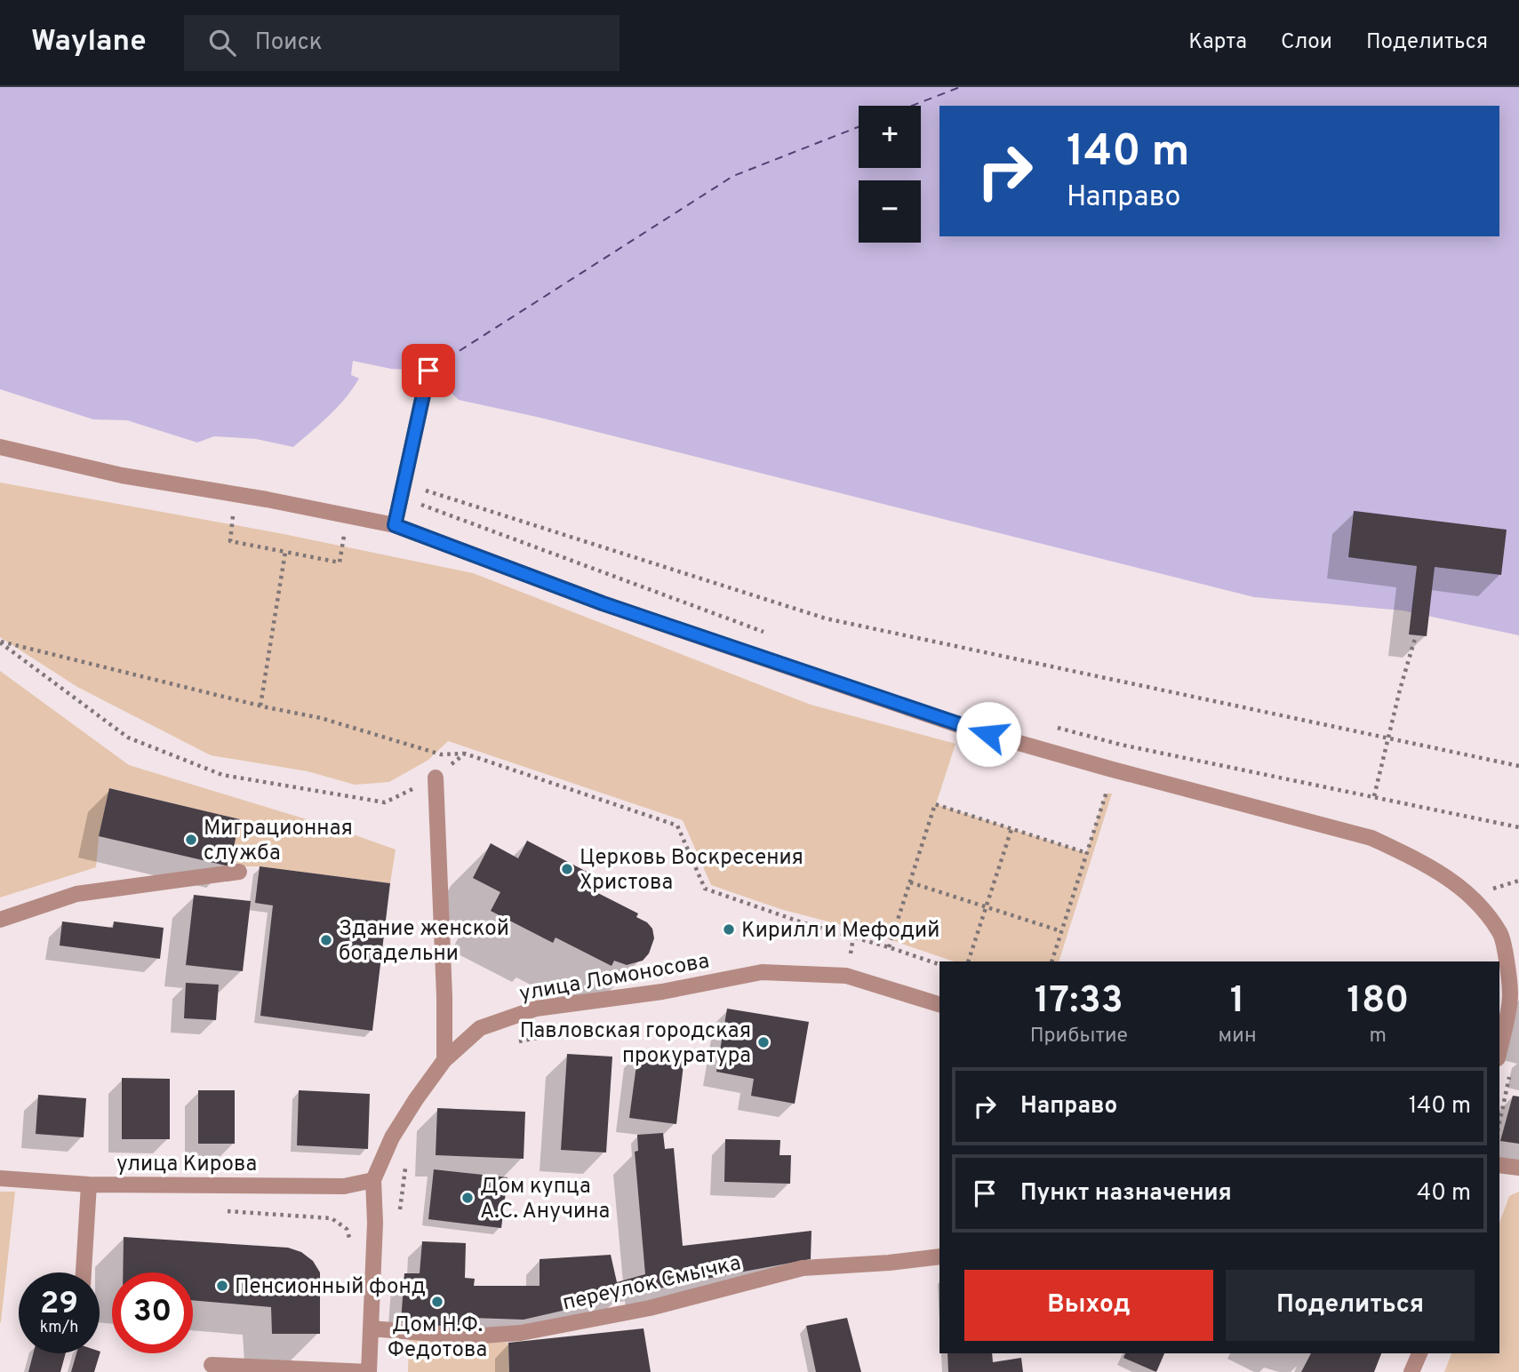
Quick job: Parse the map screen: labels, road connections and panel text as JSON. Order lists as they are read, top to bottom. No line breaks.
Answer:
{"streets":{"street":["улица Ломоносова","улица Кирова","переулок Смычка"]},"crossings":[["улица Ломоносова","улица Кирова"]],"places":["Миграционная служба","Церковь Воскресения Христова","Кирилл и Мефодий","Здание женской богадельни","Павловская городская прокуратура","Дом купца А.С. Анучина","Пенсионный фонд","Дом Н.Ф. Федотова"],"page":{"header":"Waylane","search":"Поиск","nav":["Карта","Слои","Поделиться"],"map_buttons":["+","−"],"turn":["140 m","Направо"],"eta":["17:33","Прибытие","1","мин","180","m"],"list":[{"name":"Направо","value":"140 m"},{"name":"Пункт назначения","value":"40 m"}],"buttons":["Выход","Поделиться"],"speed":"29 km/h","limit":"30"}}
